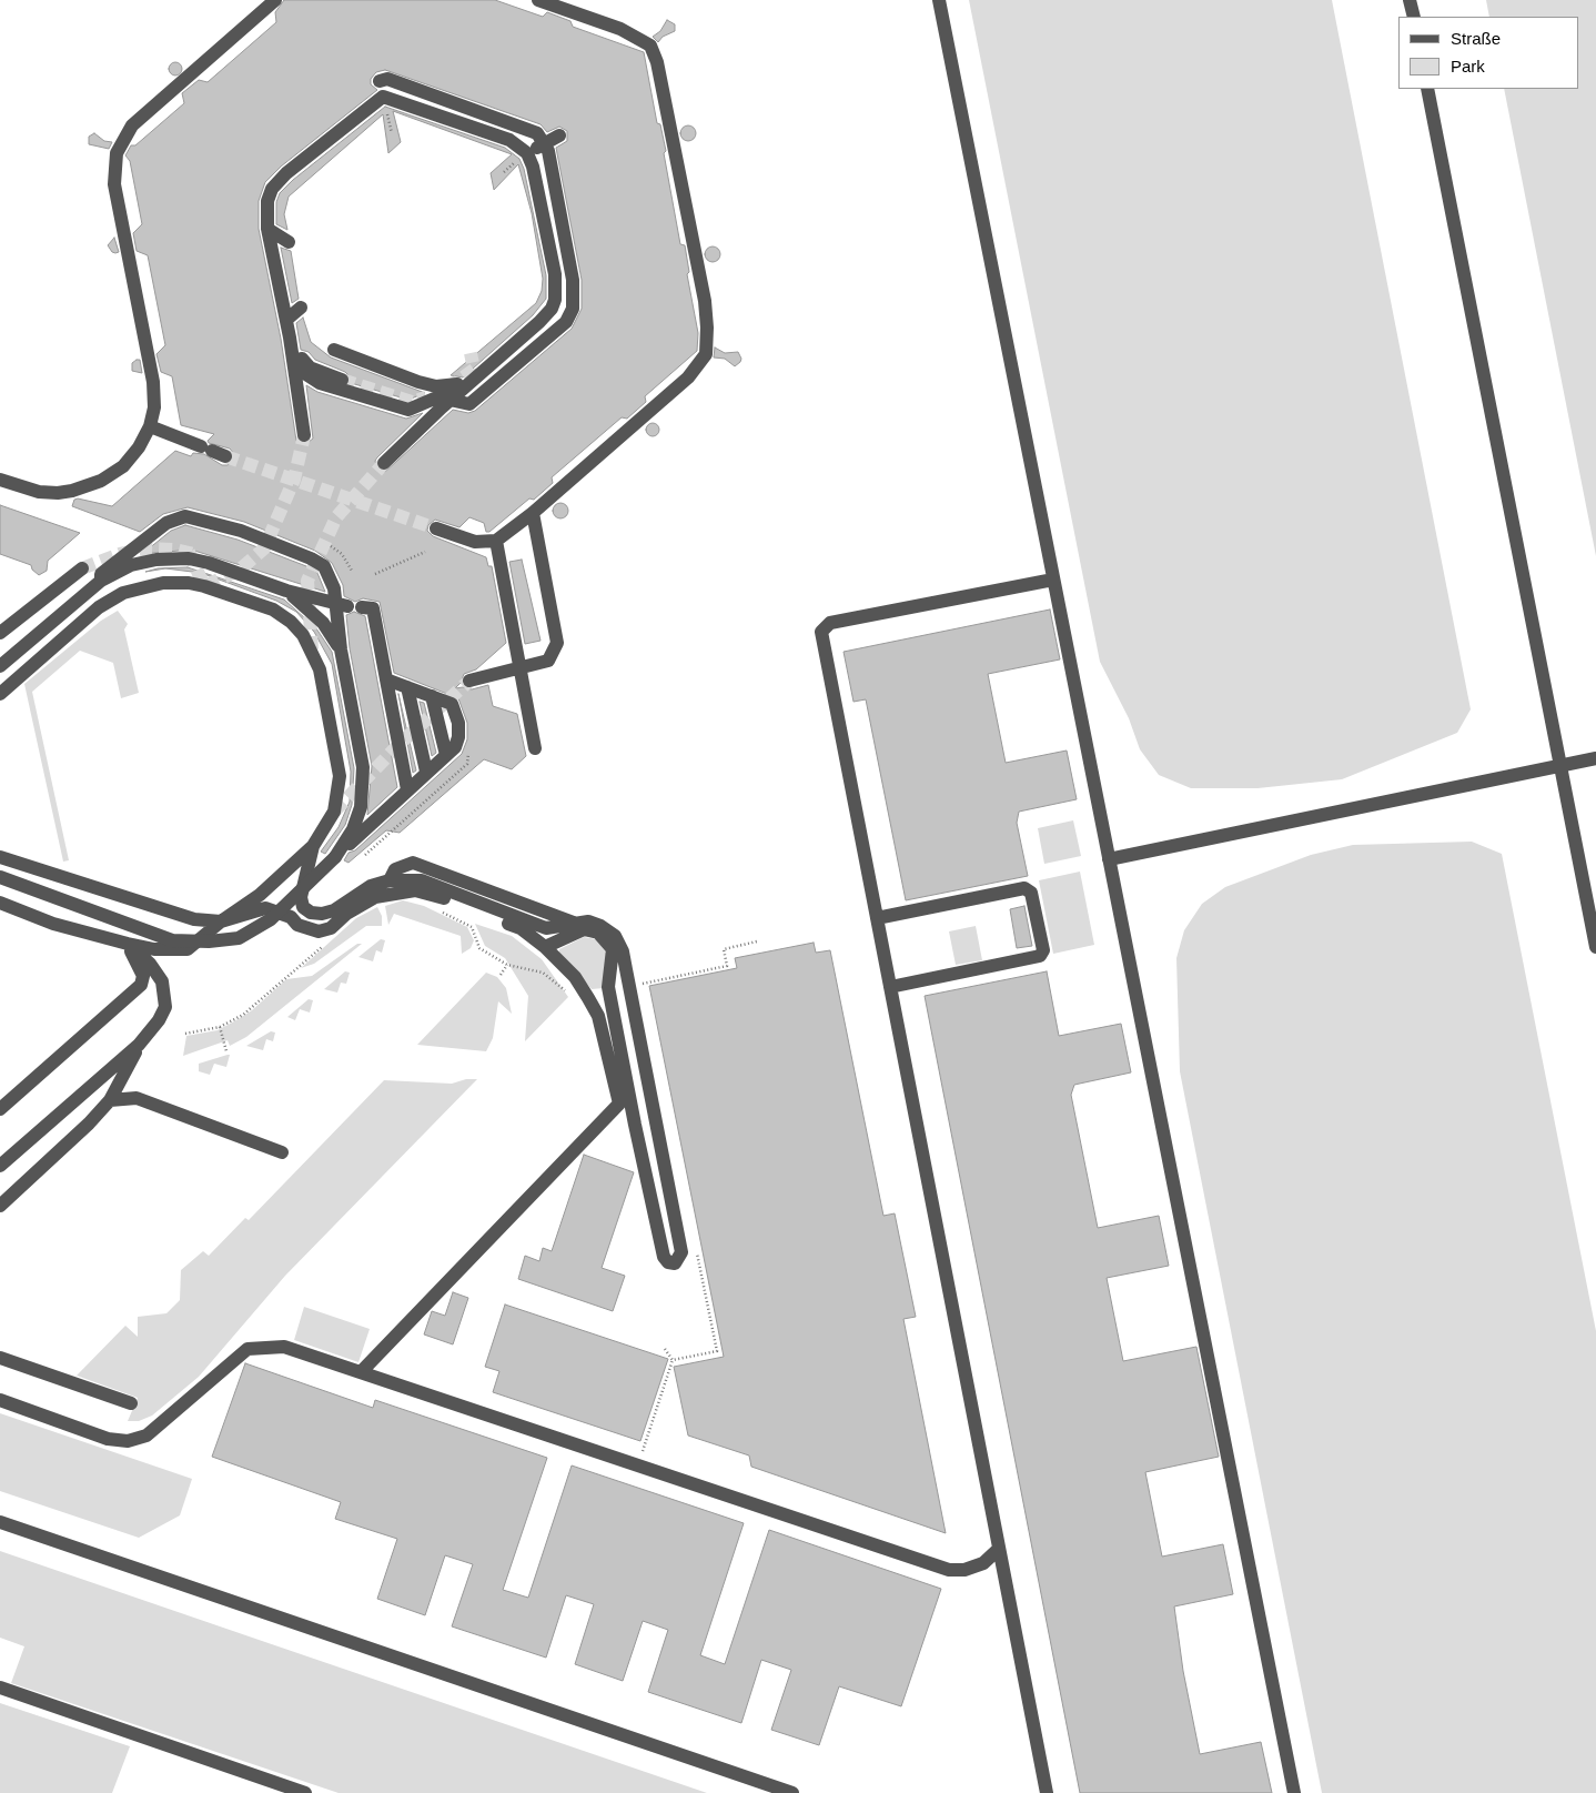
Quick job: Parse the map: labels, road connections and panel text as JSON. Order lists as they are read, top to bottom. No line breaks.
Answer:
{"legend":["Straße","Park"]}
